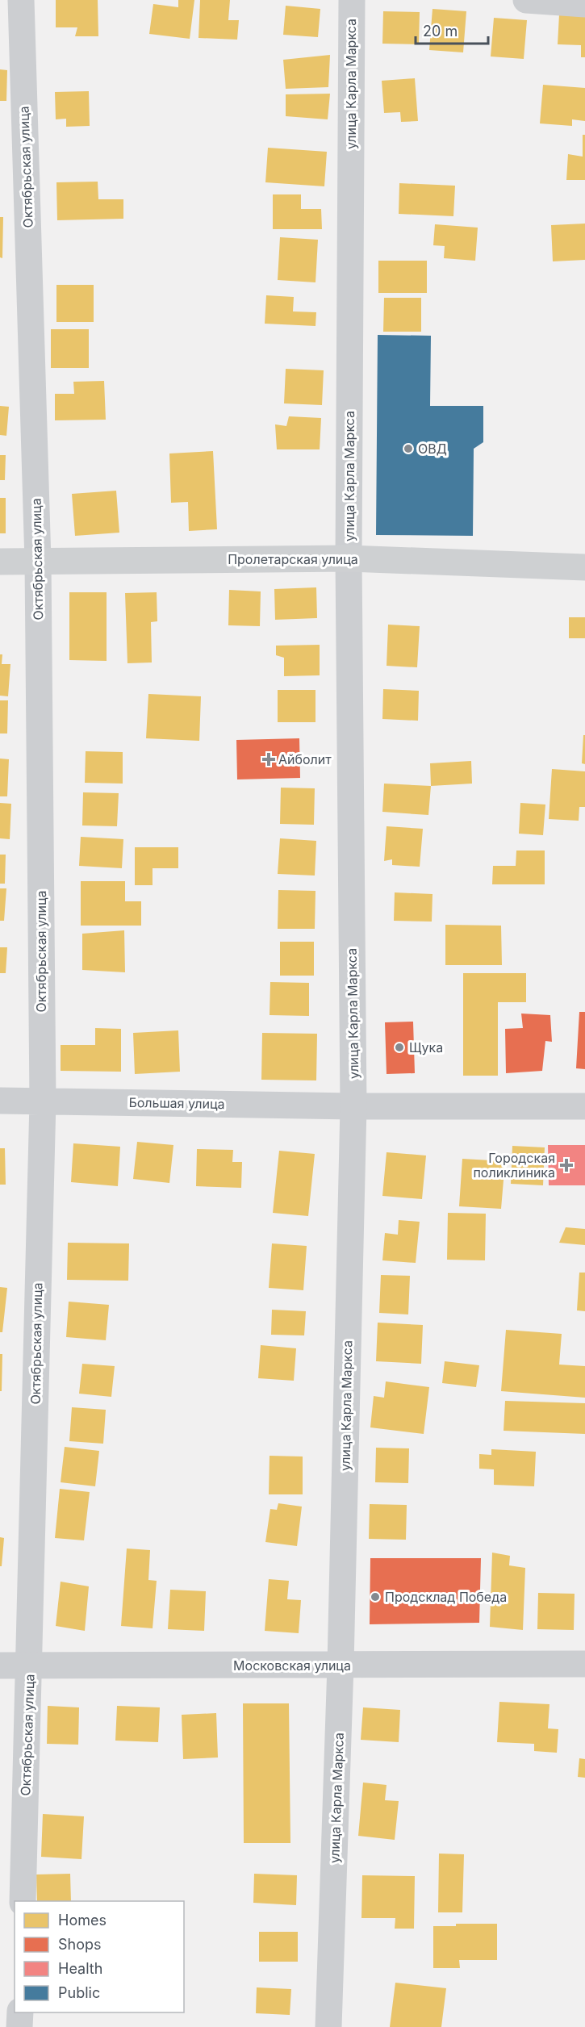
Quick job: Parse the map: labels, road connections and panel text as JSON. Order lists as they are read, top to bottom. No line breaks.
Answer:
{"streets":{"main road":["Пролетарская улица"],"street":["улица Карла Маркса","Октябрьская улица","Большая улица","Московская улица"]},"crossings":[["улица Карла Маркса","Пролетарская улица"],["улица Карла Маркса","Большая улица"],["улица Карла Маркса","Московская улица"],["Октябрьская улица","Пролетарская улица"],["Октябрьская улица","Большая улица"],["Октябрьская улица","Московская улица"]],"places":{"other":["ОВД","Щука","Продсклад Победа"],"health":["Айболит","Городская поликлиника"]},"legend":["Homes","Shops","Health","Public"],"scale_bar":"20 m"}
